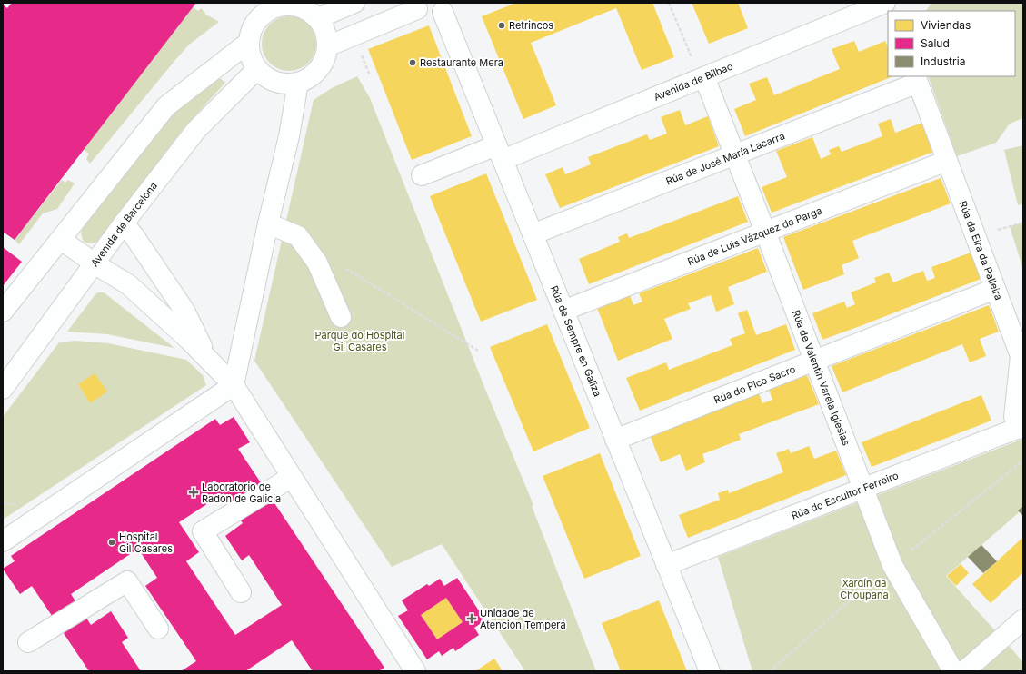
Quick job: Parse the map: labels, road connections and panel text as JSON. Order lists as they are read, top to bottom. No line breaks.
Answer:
{"streets":{"street":["Avenida de Bilbao","Rúa de José María Lacarra","Avenida de Barcelona","Rúa de Luis Vázquez de Parga","Rúa da Eira da Palleira","Rúa de Sempre en Galiza","Rúa de Valentín Varela Iglesias","Rúa do Pico Sacro","Rúa do Escultor Ferreiro"]},"crossings":[["Avenida de Bilbao","Rúa de Sempre en Galiza"],["Avenida de Bilbao","Rúa de Valentín Varela Iglesias"],["Rúa de José María Lacarra","Rúa da Eira da Palleira"],["Rúa de José María Lacarra","Rúa de Sempre en Galiza"],["Rúa de José María Lacarra","Rúa de Valentín Varela Iglesias"],["Rúa de Luis Vázquez de Parga","Rúa da Eira da Palleira"],["Rúa de Luis Vázquez de Parga","Rúa de Sempre en Galiza"],["Rúa de Luis Vázquez de Parga","Rúa de Valentín Varela Iglesias"],["Rúa da Eira da Palleira","Rúa do Pico Sacro"],["Rúa da Eira da Palleira","Rúa do Escultor Ferreiro"],["Rúa de Sempre en Galiza","Rúa do Pico Sacro"],["Rúa de Sempre en Galiza","Rúa do Escultor Ferreiro"],["Rúa de Valentín Varela Iglesias","Rúa do Pico Sacro"],["Rúa de Valentín Varela Iglesias","Rúa do Escultor Ferreiro"]],"parks":["Parque do Hospital Gil Casares","Xardín da Choupana"],"places":{"other":["Retrincos","Restaurante Mera","Hospital Gil Casares"],"health":["Laboratorio de Radon de Galicia","Unidade de Atención Temperá"]},"legend":["Viviendas","Salud","Industria"]}
